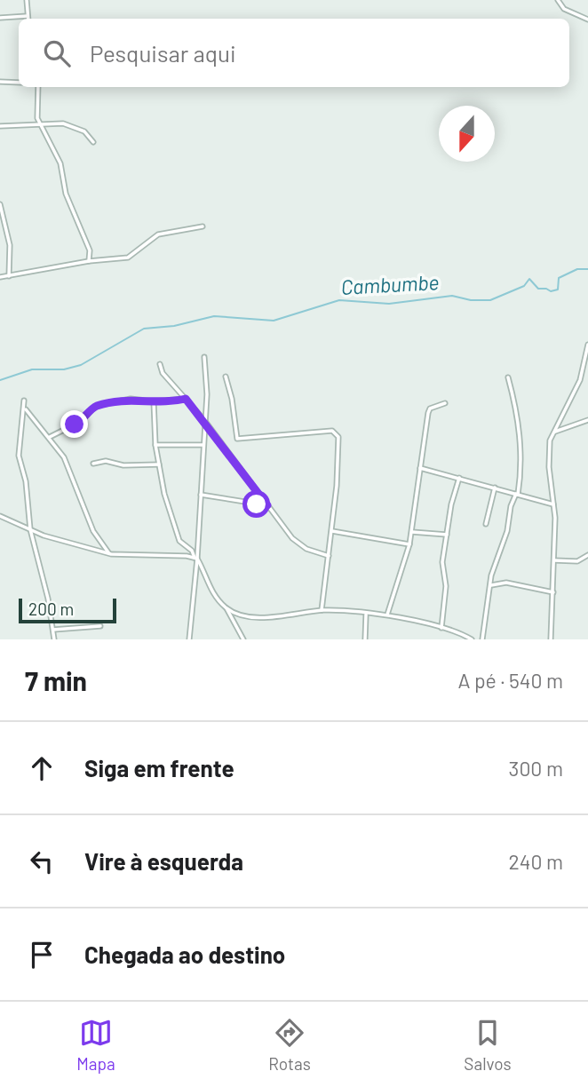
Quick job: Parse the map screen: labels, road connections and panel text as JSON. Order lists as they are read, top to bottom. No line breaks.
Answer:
{"water":["Cambumbe"],"scale_bar":"200 m","north":"bottom","page":{"search":"Pesquisar aqui","scale":"200 m","heading":["7 min","A pé · 540 m"],"list":[["Siga em frente","300 m"],["Vire à esquerda","240 m"],"Chegada ao destino"],"nav":["Mapa","Rotas","Salvos"]}}
